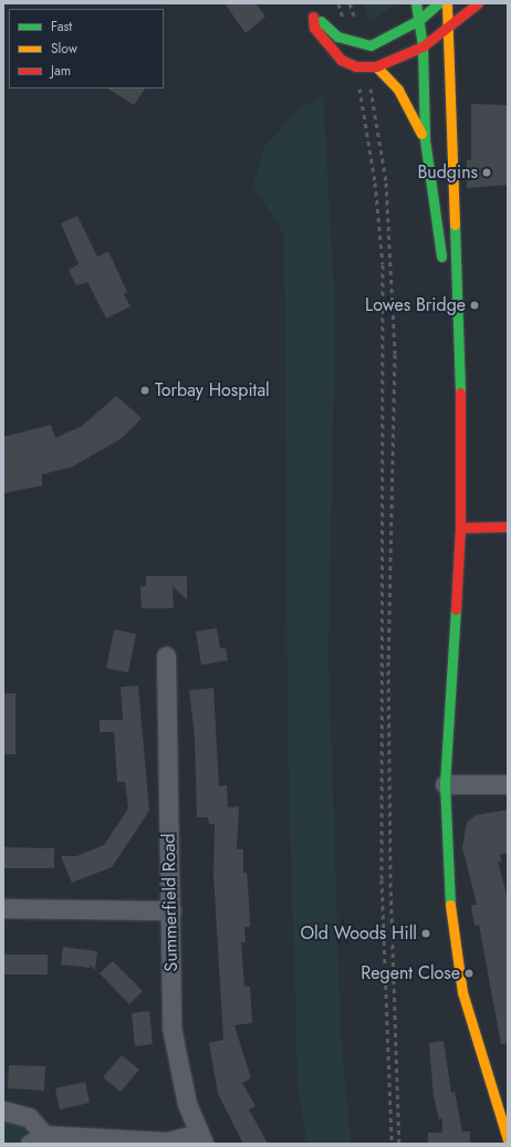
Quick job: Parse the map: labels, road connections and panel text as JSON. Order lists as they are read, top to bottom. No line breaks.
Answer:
{"streets":{"street":["Summerfield Road"]},"places":["Budgins","Lowes Bridge","Torbay Hospital","Old Woods Hill","Regent Close"],"legend":["Fast","Slow","Jam"]}
